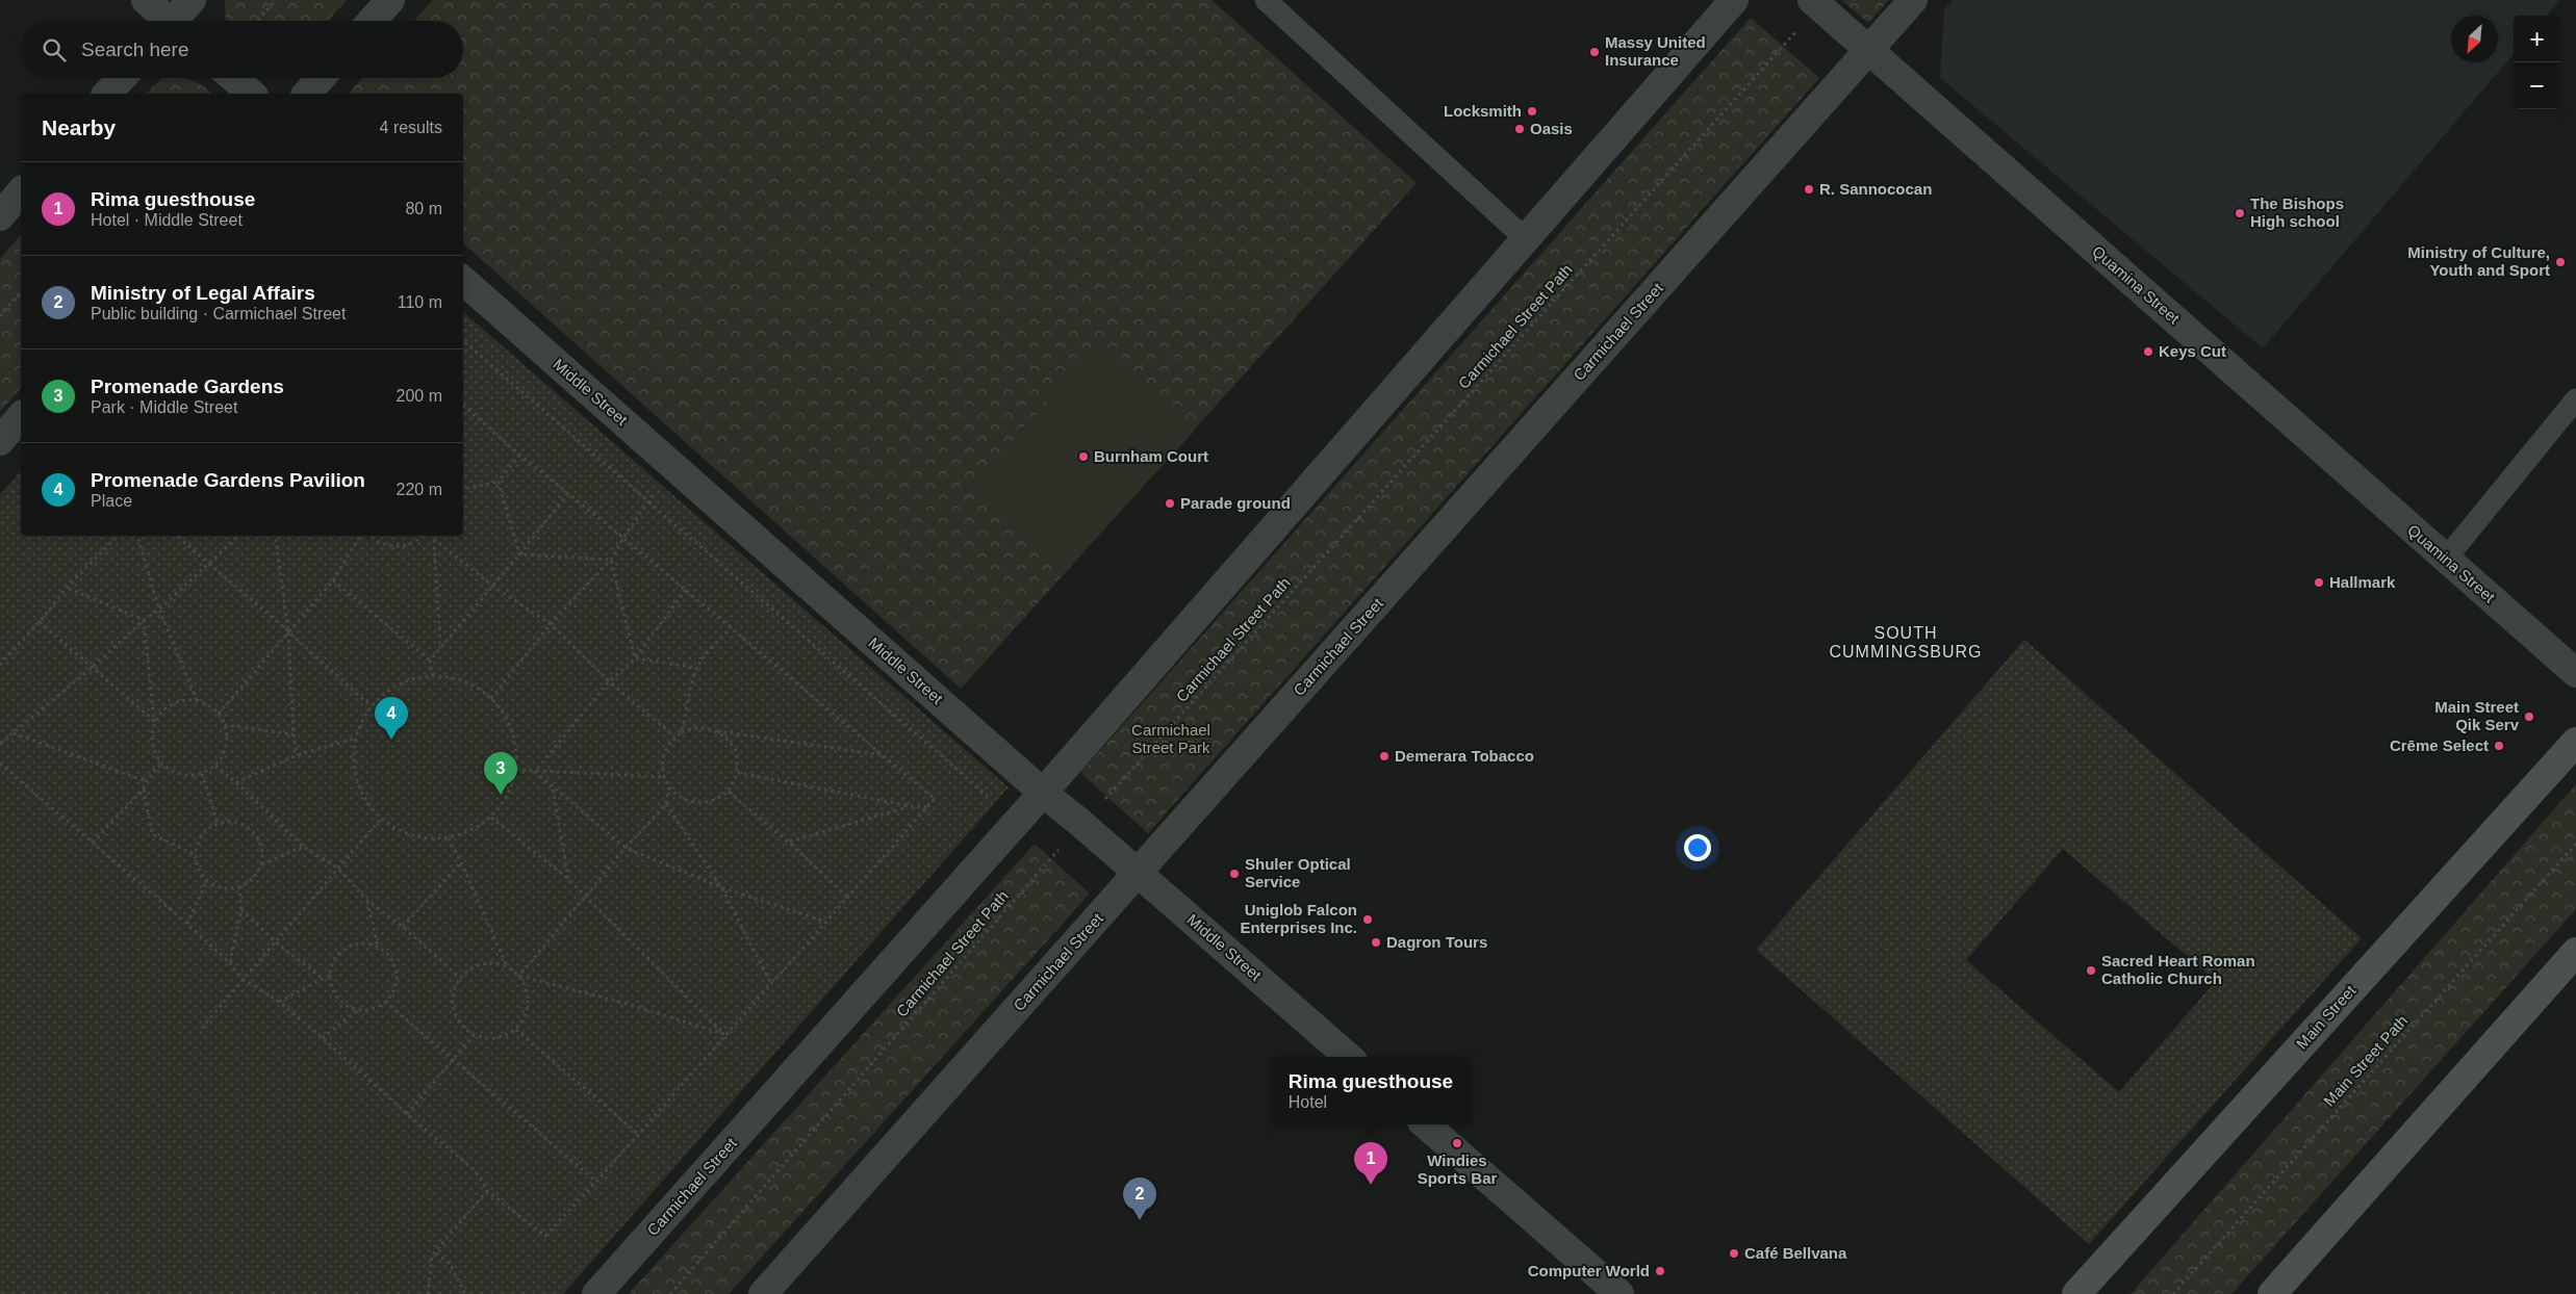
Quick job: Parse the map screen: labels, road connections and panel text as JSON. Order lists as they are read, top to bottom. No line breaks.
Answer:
{"streets":{"main road":["Main Street"],"street":["Quamina Street","Carmichael Street","Middle Street"],"path":["Carmichael Street Path","Main Street Path"]},"crossings":[["Quamina Street","Carmichael Street Path"],["Quamina Street","Carmichael Street"],["Carmichael Street Path","Middle Street"],["Carmichael Street","Middle Street"]],"districts":["SOUTH CUMMINGSBURG"],"parks":["Carmichael Street Park"],"places":["Massy United Insurance","Locksmith","Oasis","R. Sannococan","The Bishops High school","Ministry of Culture, Youth and Sport","Keys Cut","Burnham Court","Parade ground","Hallmark","Main Street Qik Serv","Crēme Select","Demerara Tobacco","Shuler Optical Service","Uniglob Falcon Enterprises Inc.","Dagron Tours","Sacred Heart Roman Catholic Church","Windies Sports Bar","Café Bellvana","Computer World"],"north":"bottom left","page":{"map_buttons":["+","−"],"search":"Search here","heading":["Nearby","4 results"],"list":[{"mark":"1","name":"Rima guesthouse","note":"Hotel · Middle Street","value":"80 m"},{"mark":"2","name":"Ministry of Legal Affairs","note":"Public building · Carmichael Street","value":"110 m"},{"mark":"3","name":"Promenade Gardens","note":"Park · Middle Street","value":"200 m"},{"mark":"4","name":"Promenade Gardens Pavilion","note":"Place","value":"220 m"}],"pins":["4","3","1","2"],"popup":["Rima guesthouse","Hotel"]}}
